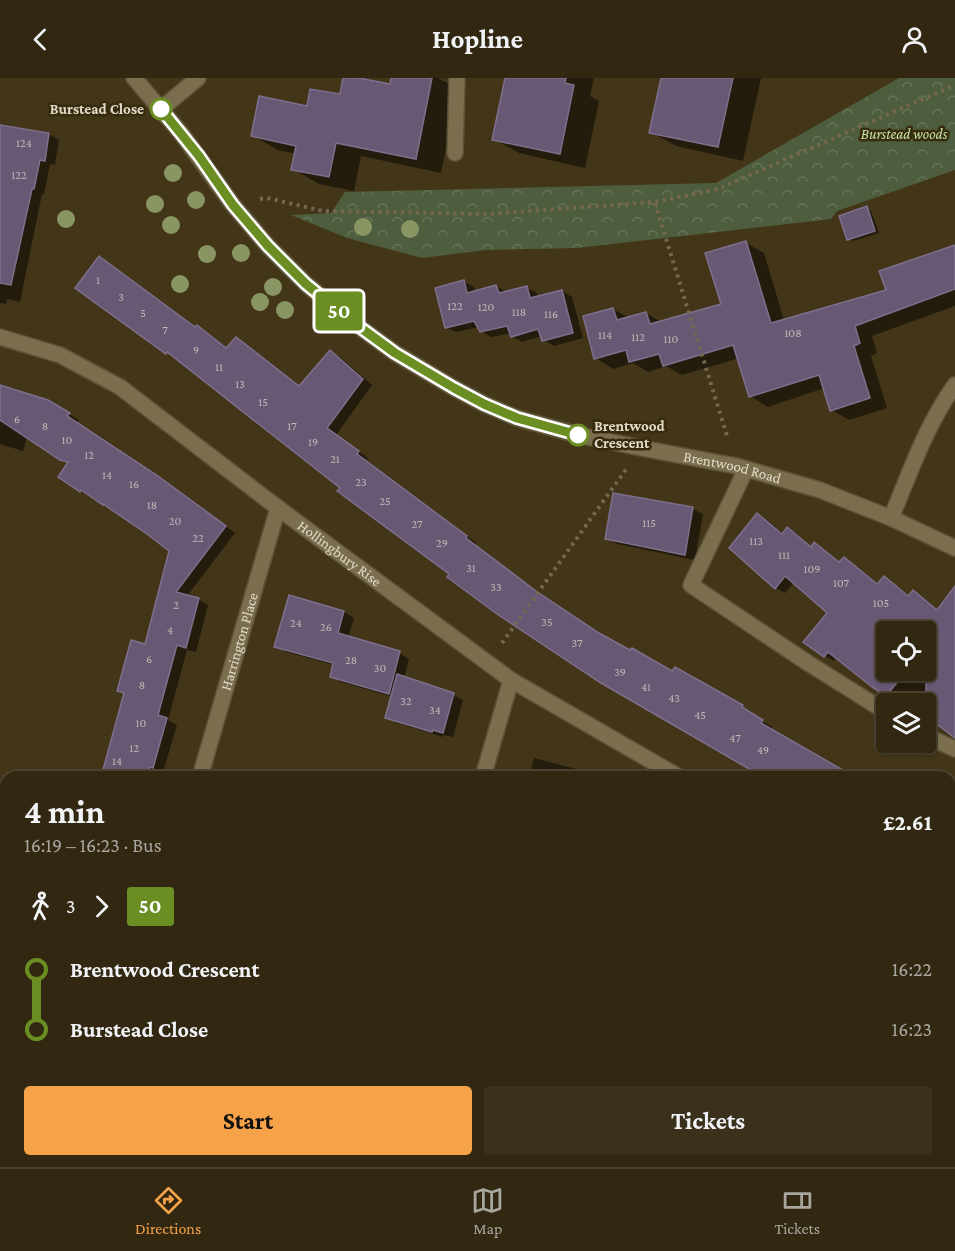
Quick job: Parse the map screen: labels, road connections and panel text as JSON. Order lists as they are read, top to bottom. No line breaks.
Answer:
{"streets":{"street":["Brentwood Road","Hollingbury Rise","Harrington Place"]},"crossings":[["Hollingbury Rise","Harrington Place"]],"parks":["Burstead woods"],"places":["Burstead Close","Brentwood Crescent"],"lines":["bus line 50"],"house_numbers":["124","122","1","3","122","120","118","5","116","7","108","114","112","110","9","11","13","15","6","8","17","10","19","12","21","14","23","16","25","18","20","115","27","22","113","29","111","31","109","107","33","105","2","35","24","26","4","37","6","28","30","39","8","41","43","32","34","45","10","47","12","49","14"],"page":{"header":"Hopline","on_map":"50","heading":["4 min","16:19 – 16:23 · Bus","£2.61"],"legs":["3","50"],"list":[{"name":"Brentwood Crescent","value":"16:22"},{"name":"Burstead Close","value":"16:23"}],"buttons":["Start","Tickets"],"tabs":["Directions","Map","Tickets"]}}
